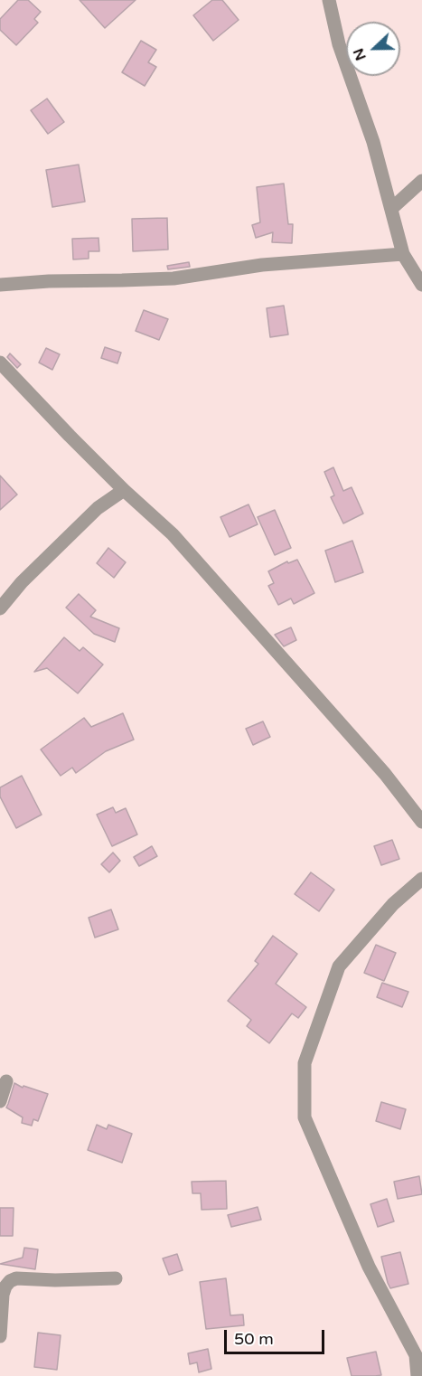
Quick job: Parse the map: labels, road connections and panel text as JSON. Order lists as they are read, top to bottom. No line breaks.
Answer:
{"scale_bar":"50 m","north":"left"}
